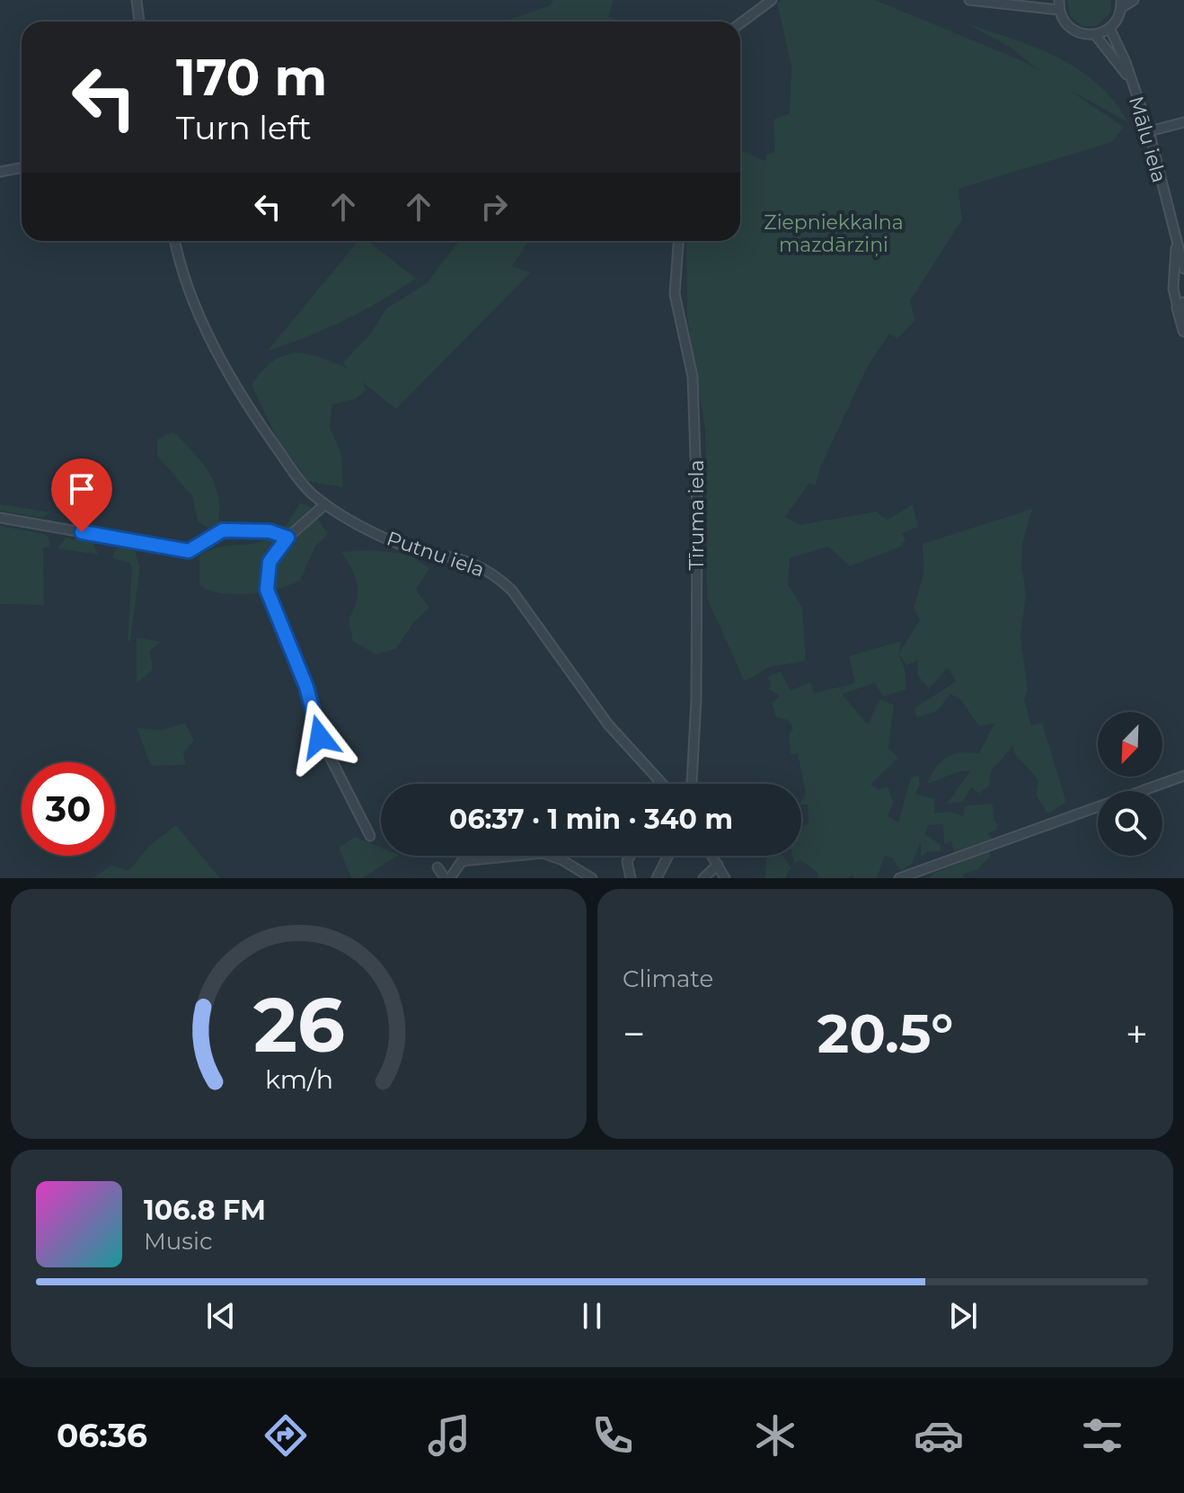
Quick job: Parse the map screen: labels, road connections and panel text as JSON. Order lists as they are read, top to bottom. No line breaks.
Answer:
{"streets":{"street":["Mālu iela","Tīruma iela","Putnu iela"]},"parks":["Ziepniekkalna mazdārziņi"],"north":"bottom left","page":{"turn":["170 m","Turn left"],"limit":"30","trip":"06:37 · 1 min · 340 m","tile":"Climate","heat":["−","20.5°","+"],"song":["106.8 FM","Music"],"tabs":"06:36","gauge":["26","km/h"]}}
